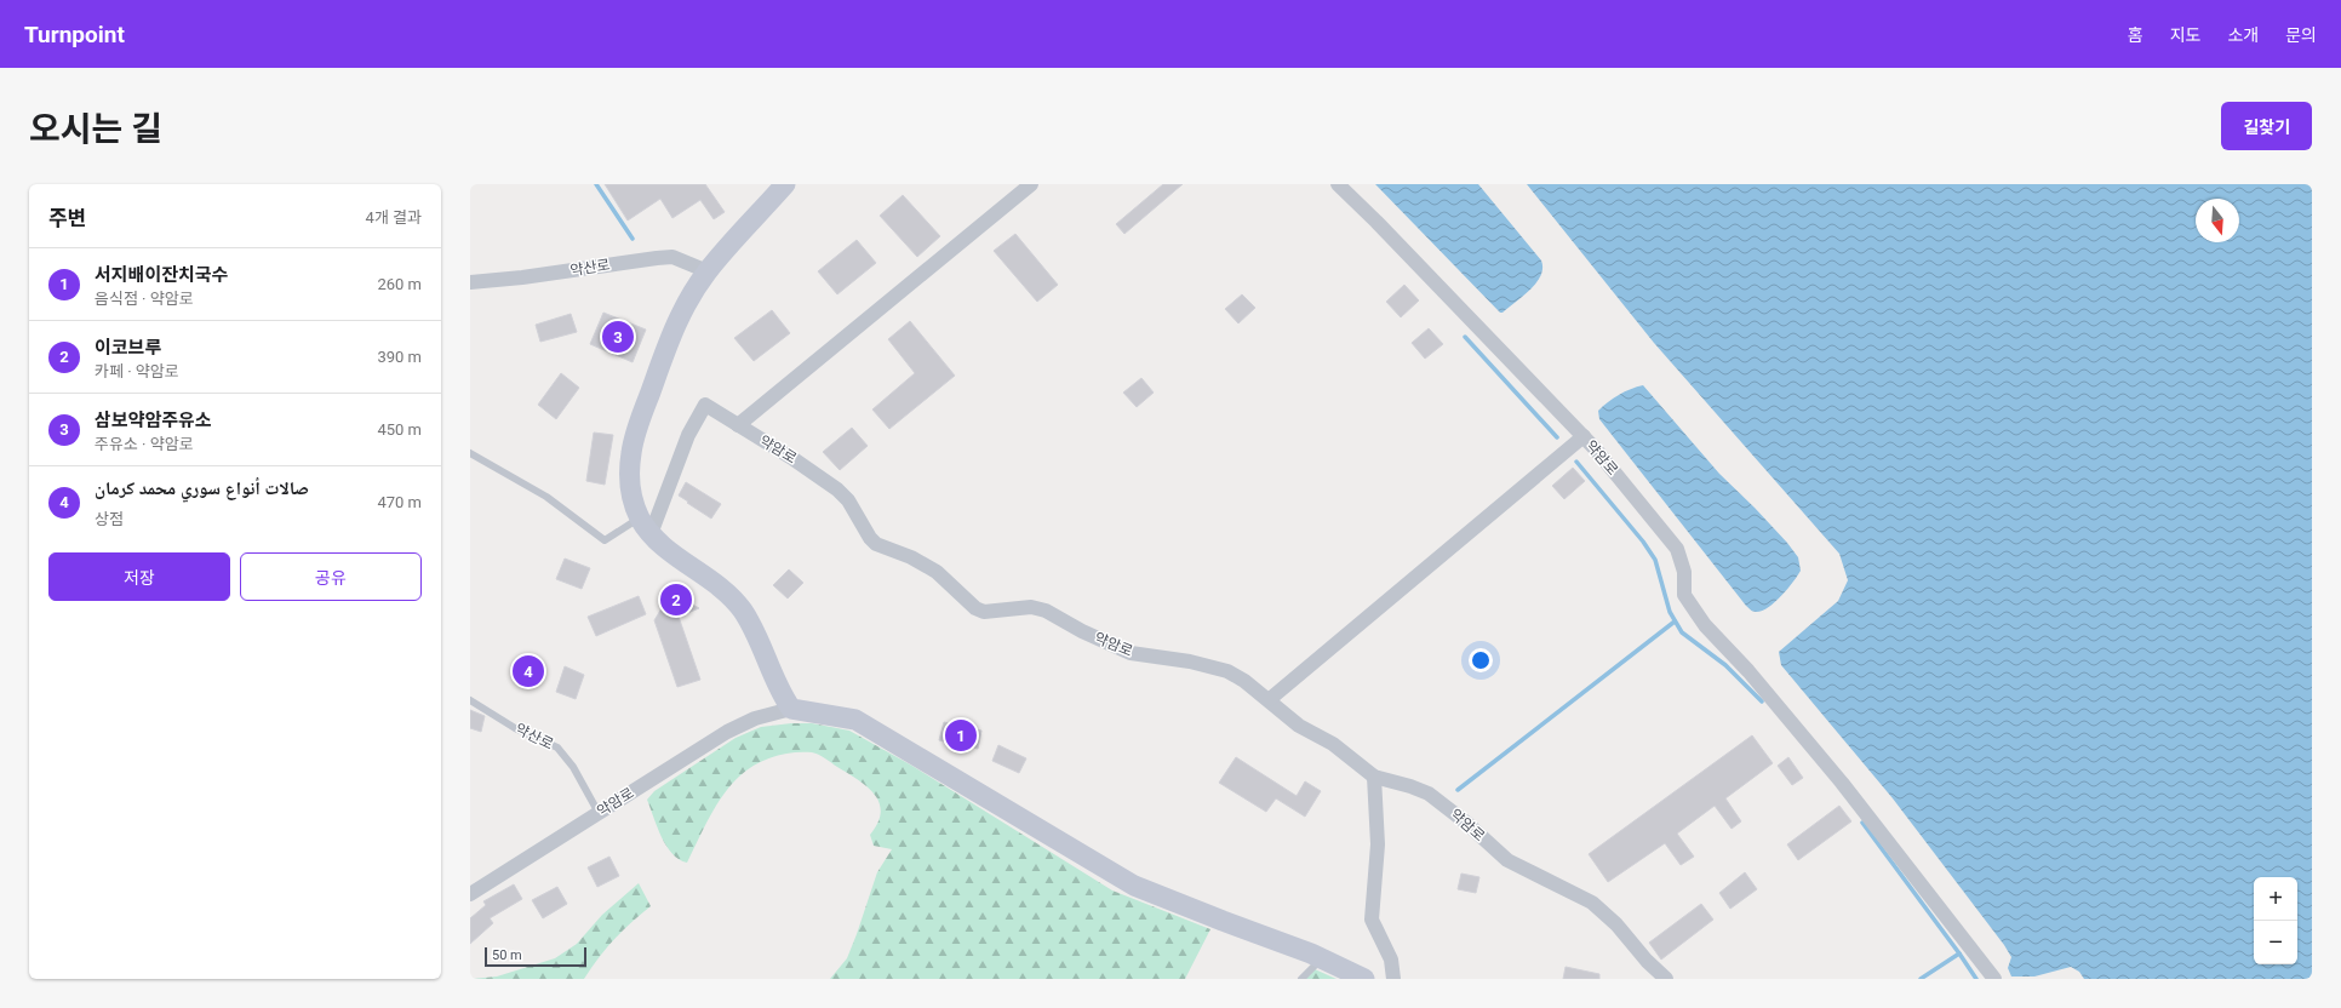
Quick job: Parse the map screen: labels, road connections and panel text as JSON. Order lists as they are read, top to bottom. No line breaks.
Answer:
{"streets":{"street":["약산로","약암로"]},"crossings":[["약산로","약암로"]],"scale_bar":"50 m","north":"bottom","page":{"header":"Turnpoint","nav":["홈","지도","소개","문의"],"title":"오시는 길","buttons":["길찾기",["저장","공유"]],"heading":["주변","4개 결과"],"list":[{"mark":"1","name":"서지배이잔치국수","note":"음식점 · 약암로","value":"260 m"},{"mark":"2","name":"이코브루","note":"카페 · 약암로","value":"390 m"},{"mark":"3","name":"삼보약암주유소","note":"주유소 · 약암로","value":"450 m"},{"mark":"4","name":"صالات أنواع سوري محمد كرمان","note":"상점","value":"470 m"}],"pins":["3","2","4","1"],"map_buttons":["+","−"],"scale":"50 m"}}
